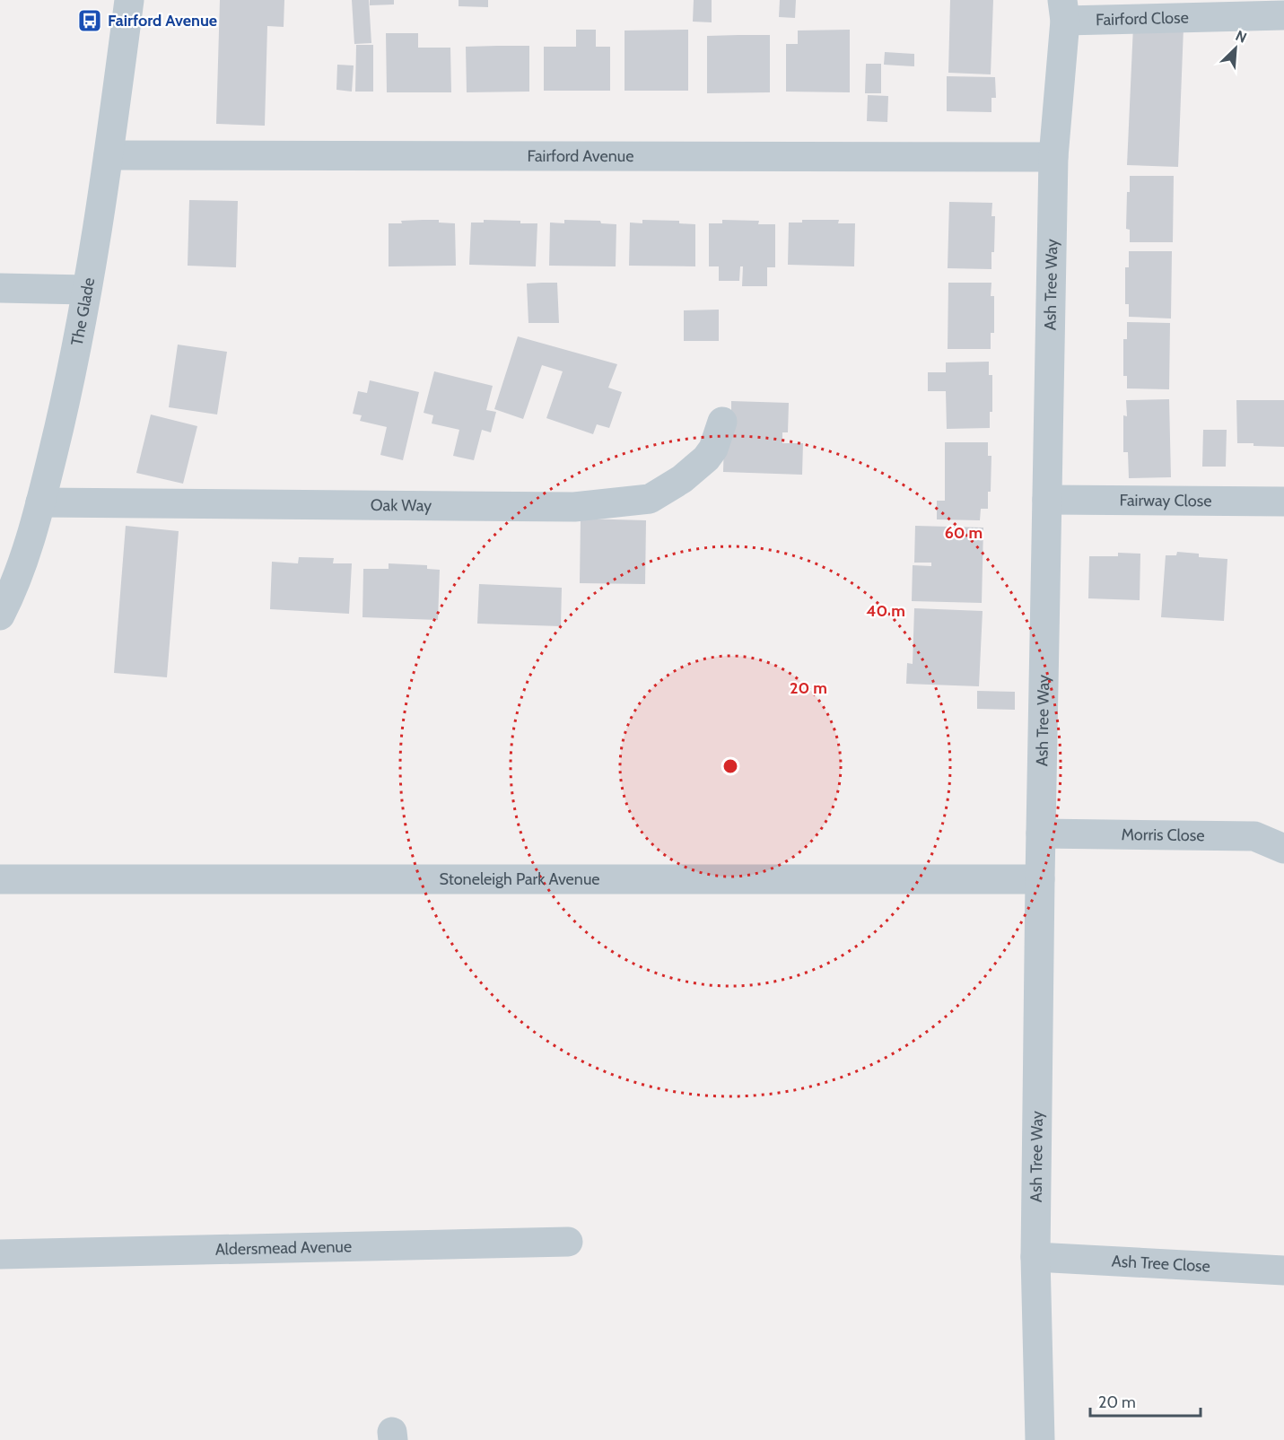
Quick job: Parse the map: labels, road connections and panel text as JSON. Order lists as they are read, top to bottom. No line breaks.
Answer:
{"streets":{"street":["Fairford Close","Fairford Avenue","Ash Tree Way","The Glade","Fairway Close","Oak Way","Morris Close","Stoneleigh Park Avenue","Aldersmead Avenue","Ash Tree Close"]},"crossings":[["Fairford Close","Ash Tree Way"],["Fairford Avenue","Ash Tree Way"],["Fairford Avenue","The Glade"],["Ash Tree Way","Fairway Close"],["Ash Tree Way","Morris Close"],["Ash Tree Way","Stoneleigh Park Avenue"],["Ash Tree Way","Ash Tree Close"],["The Glade","Oak Way"]],"places":{"bus stop":["Fairford Avenue"]},"scale_bar":"20 m","north":"top right","rings":["60 m","40 m","20 m"]}
